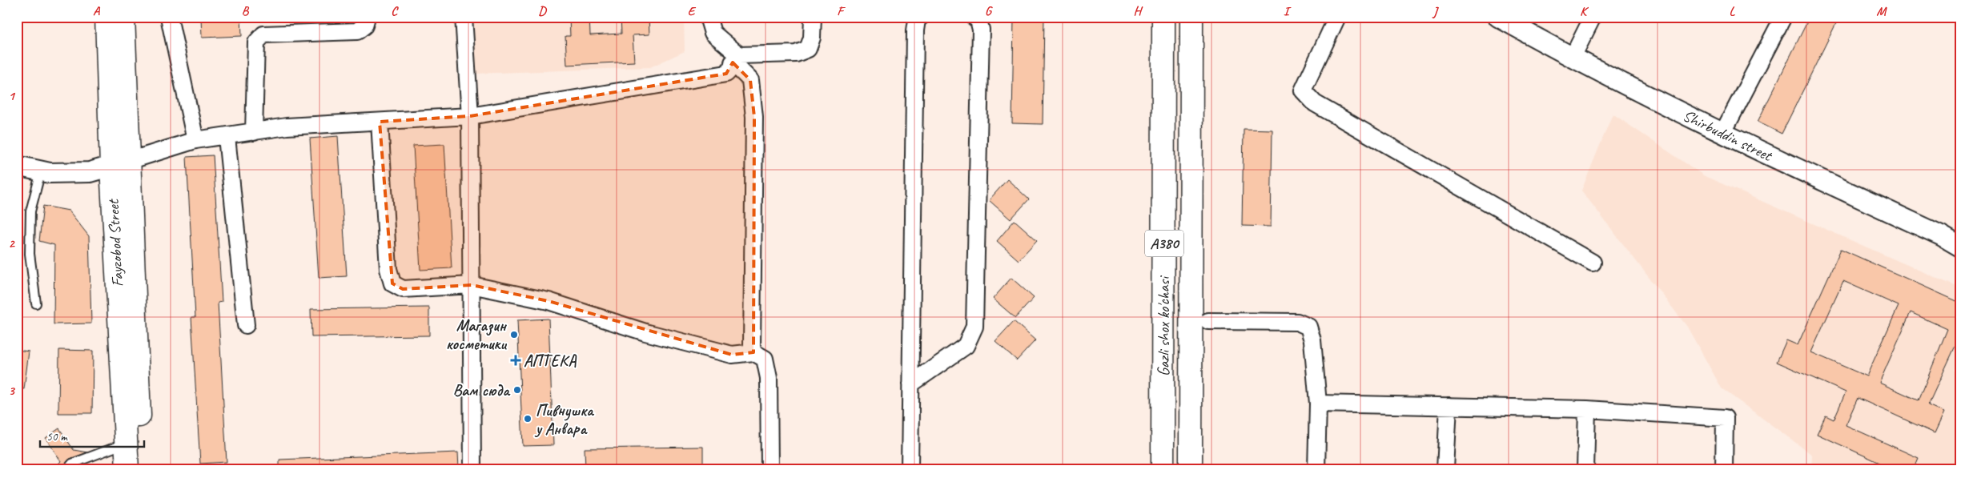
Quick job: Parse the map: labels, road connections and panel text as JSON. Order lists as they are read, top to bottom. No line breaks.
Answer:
{"streets":{"main road":["Fayzobod Street","A380","Gazli shox ko'chasi"],"street":["Shirbuddin street"]},"places":{"other":["Магазин косметики","Вам сюда","Пивнушка у Анвара"],"health":["АПТЕКА"]},"scale_bar":"50 m","grid":{"columns":["A","B","C","D","E","F","G","H","I","J","K","L","M"],"rows":["1","2","3"]}}
